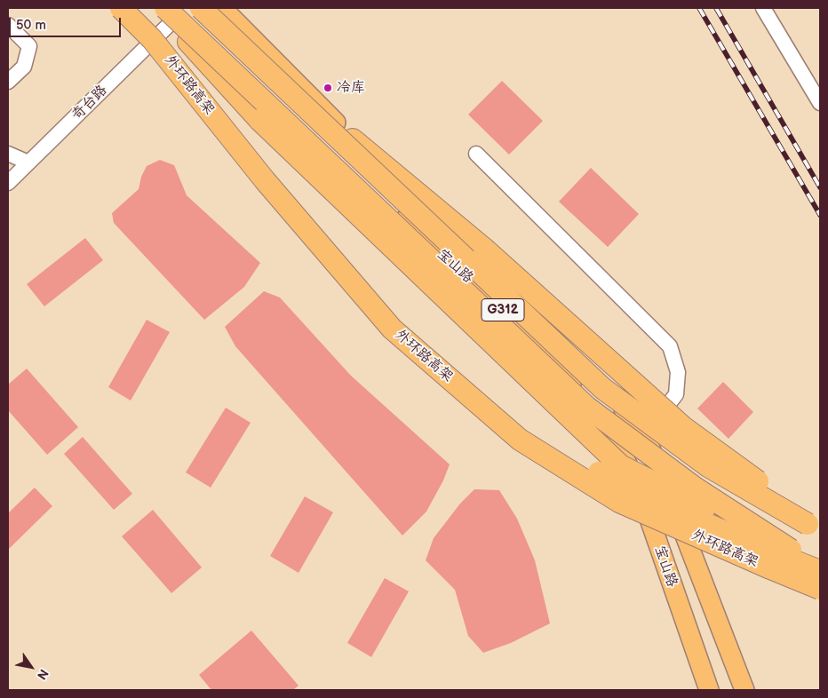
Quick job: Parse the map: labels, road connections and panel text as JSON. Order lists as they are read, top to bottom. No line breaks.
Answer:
{"streets":{"highway":["外环路高架"],"main road":["宝山路","G312"],"street":["奇台路"]},"crossings":[["奇台路","宝山路"]],"places":["冷库"],"scale_bar":"50 m","north":"bottom right"}
